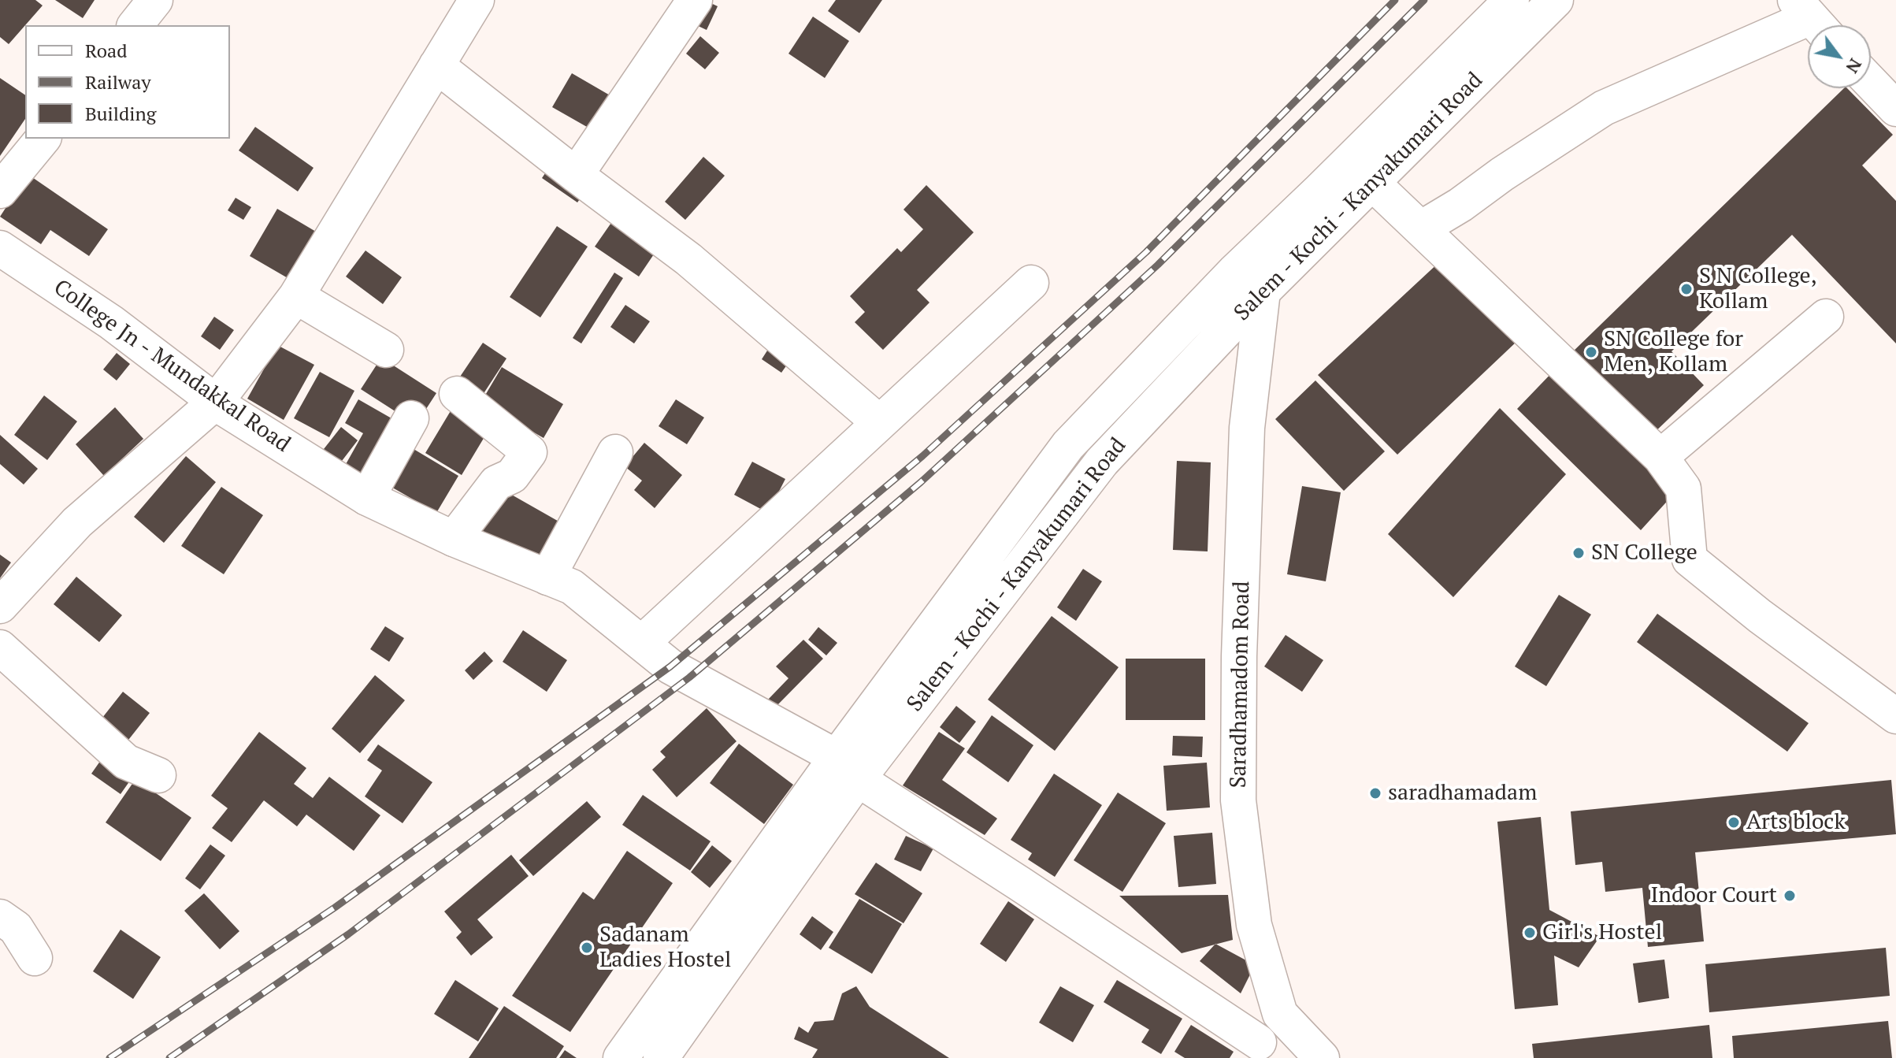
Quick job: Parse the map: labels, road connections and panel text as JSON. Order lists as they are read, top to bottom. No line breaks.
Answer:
{"streets":{"street":["Salem - Kochi - Kanyakumari Road","College Jn - Mundakkal Road","Saradhamadom Road"]},"crossings":[["Salem - Kochi - Kanyakumari Road","College Jn - Mundakkal Road"],["Salem - Kochi - Kanyakumari Road","Saradhamadom Road"]],"places":["S N College, Kollam","SN College for Men, Kollam","SN College","saradhamadam","Arts block","Indoor Court","Girl's Hostel","Sadanam Ladies Hostel"],"legend":["Road","Railway","Building"],"north":"bottom right"}
